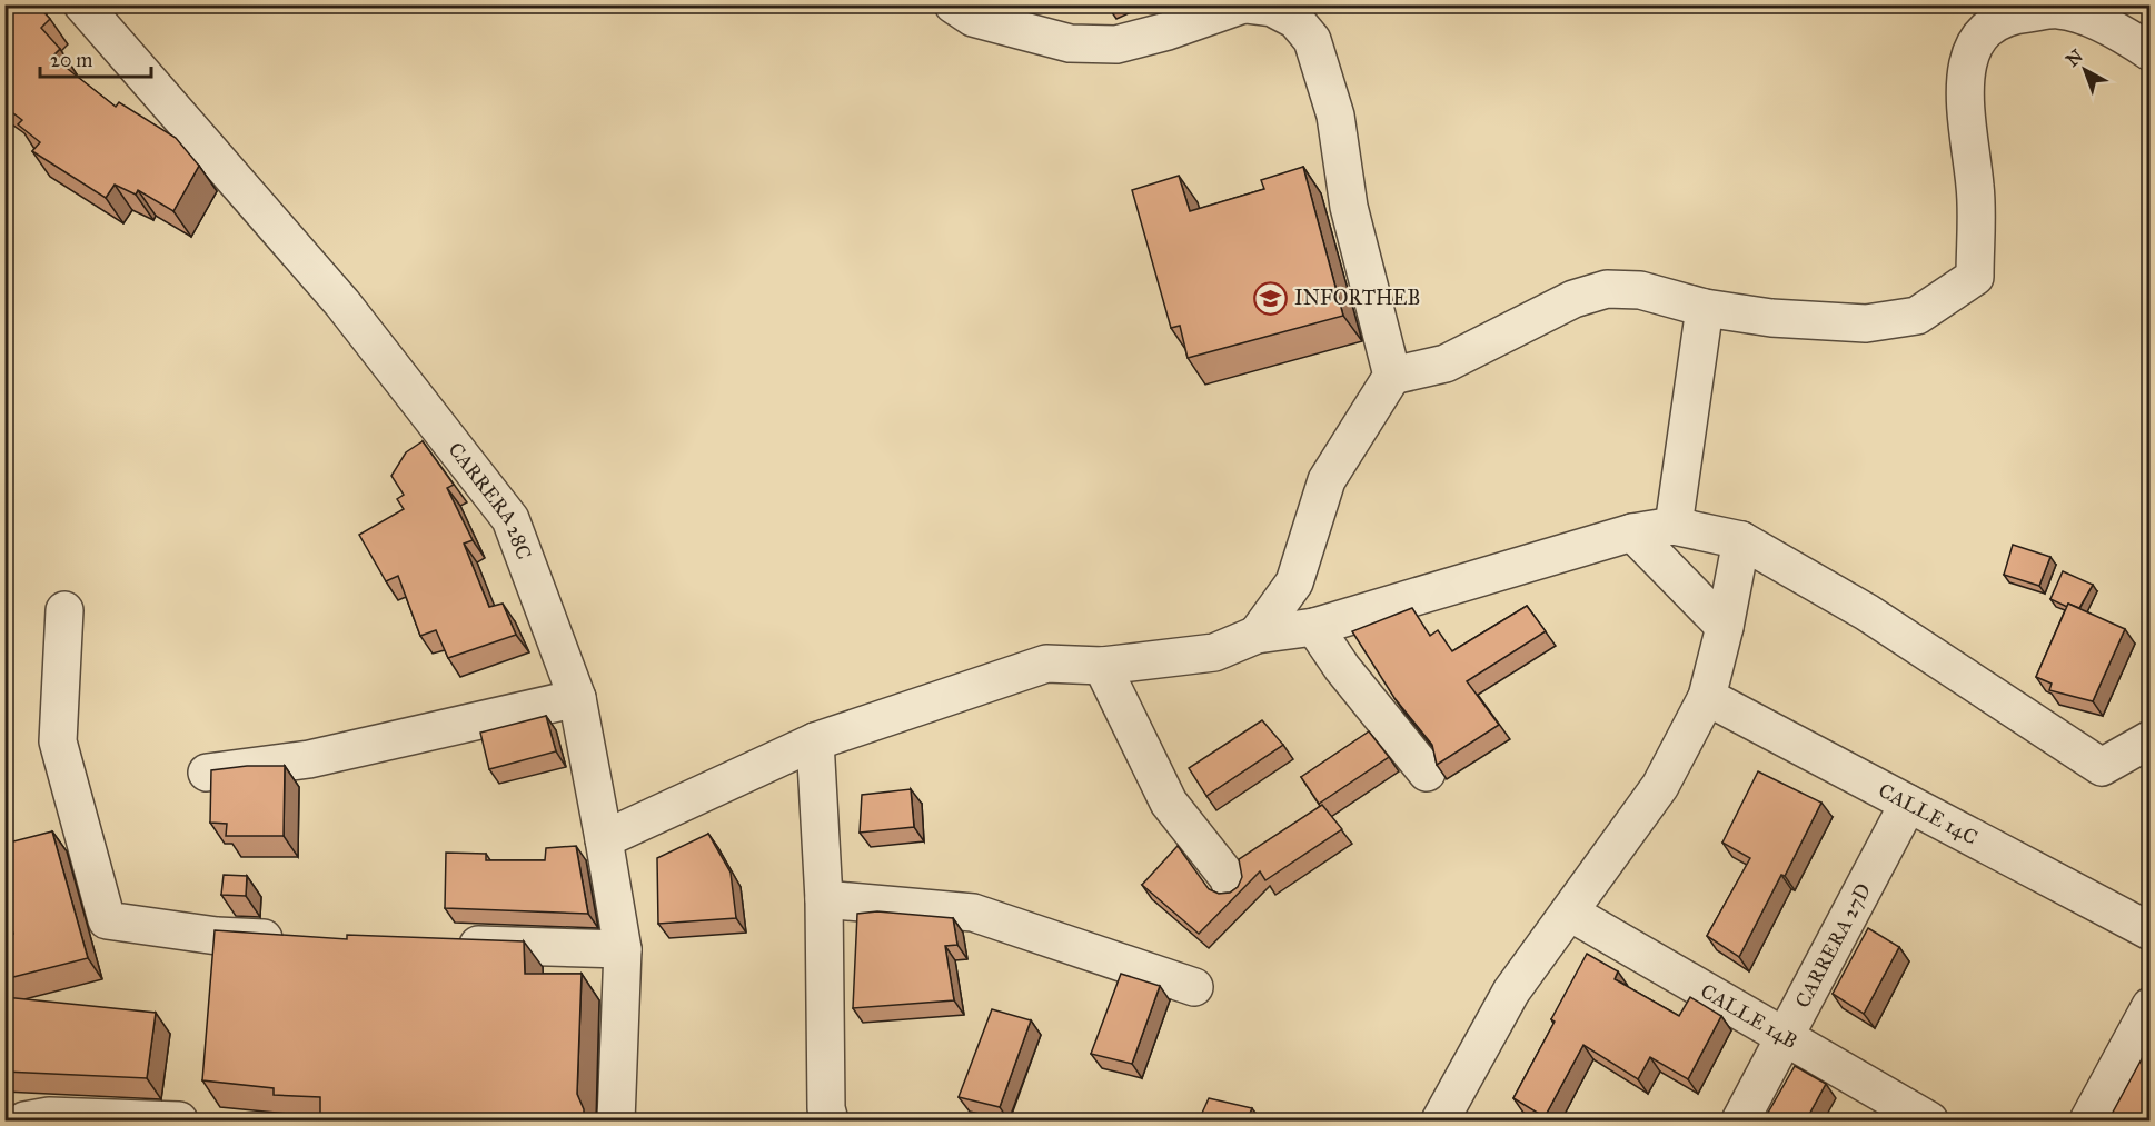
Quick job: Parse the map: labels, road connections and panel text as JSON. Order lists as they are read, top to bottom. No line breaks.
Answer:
{"streets":{"street":["CARRERA 28C","CALLE 14C","CARRERA 27D","CALLE 14B"]},"crossings":[["CALLE 14C","CARRERA 27D"],["CARRERA 27D","CALLE 14B"]],"places":{"school or university":["INFORTHEB"]},"scale_bar":"20 m","north":"top left"}
